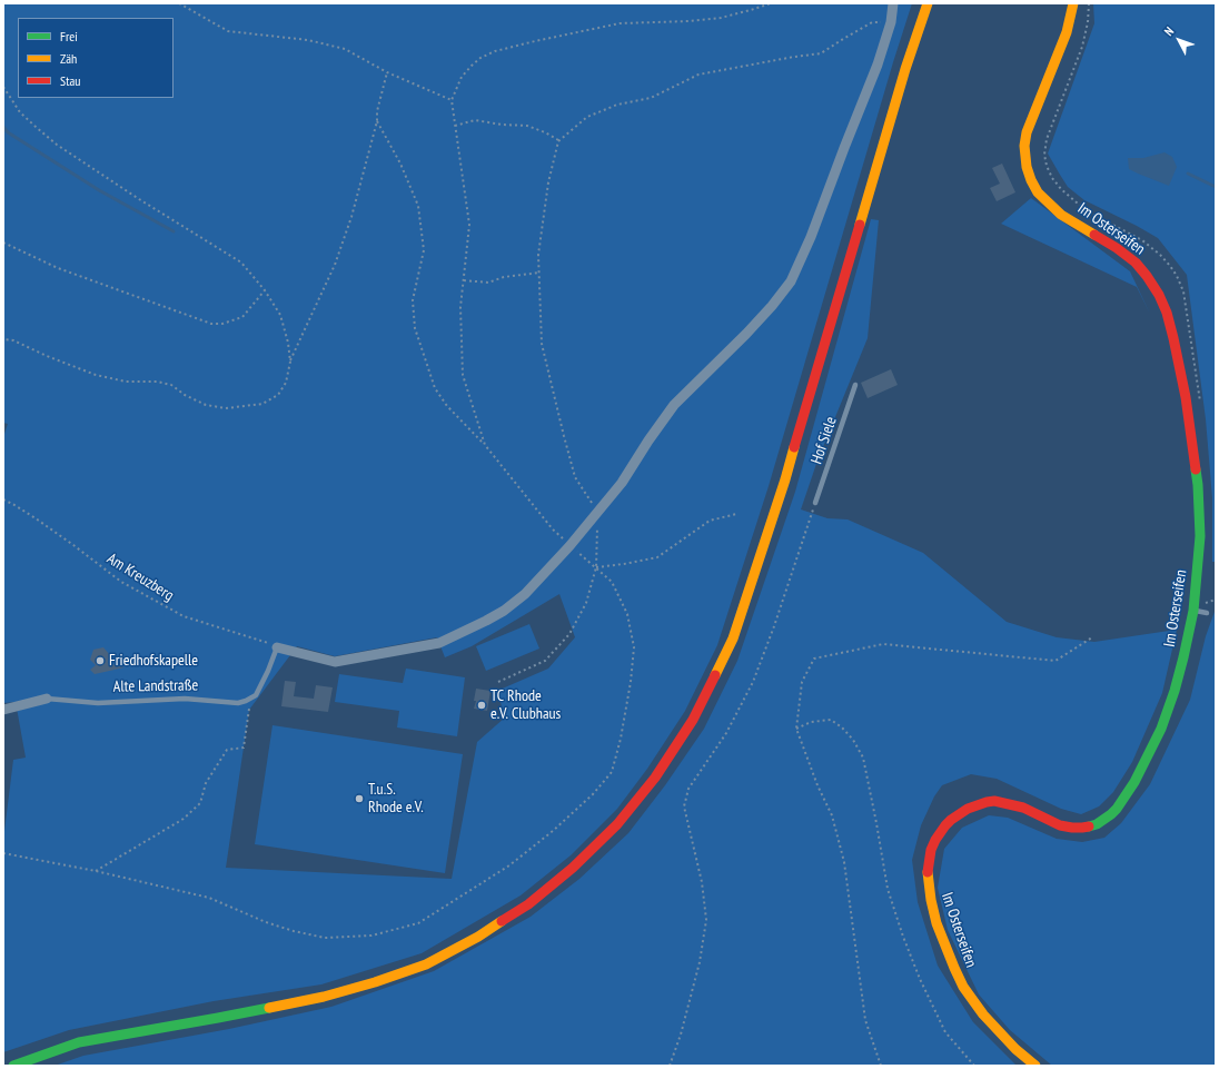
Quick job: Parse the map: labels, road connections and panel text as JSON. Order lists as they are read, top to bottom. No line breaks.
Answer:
{"streets":{"main road":["Im Osterseifen"],"street":["Alte Landstraße"],"lane":["Hof Siele"],"path":["Am Kreuzberg"]},"places":["Friedhofskapelle","TC Rhode e.V. Clubhaus","T.u.S. Rhode e.V."],"legend":["Frei","Zäh","Stau"],"north":"top left"}
